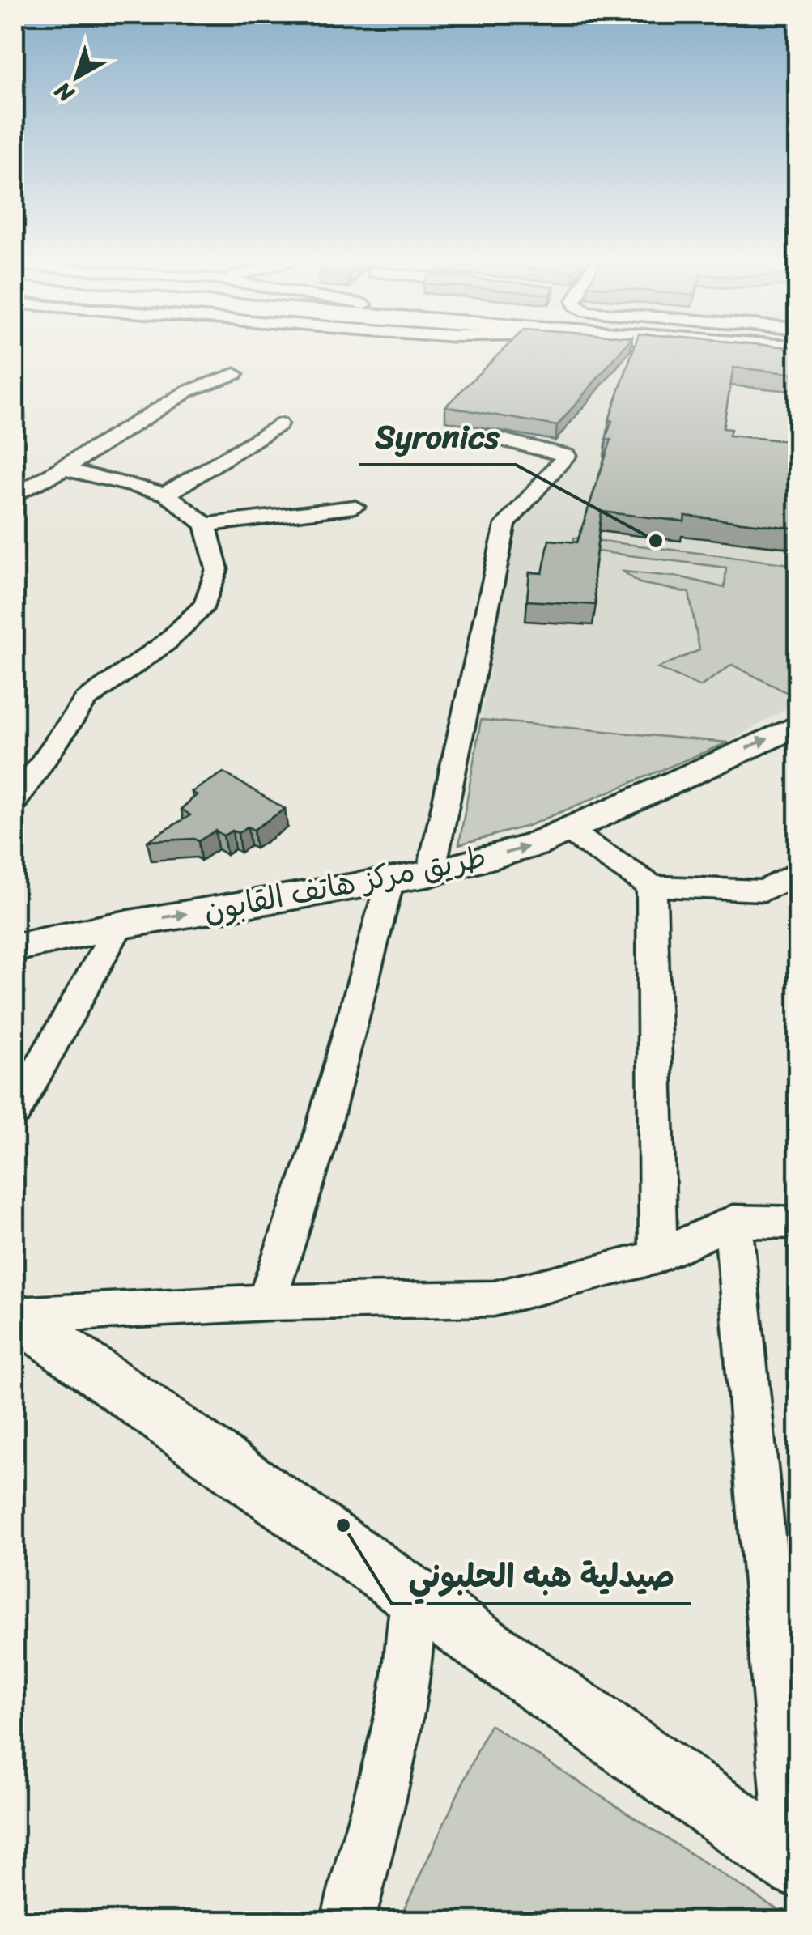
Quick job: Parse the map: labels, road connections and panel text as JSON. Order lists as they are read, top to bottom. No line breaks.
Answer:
{"streets":{"main road":["طريق مركز هاتف القابون"]},"one_way":["طريق مركز هاتف القابون"],"places":["Syronics","صيدلية هبه الحلبوني"],"north":"bottom left"}
